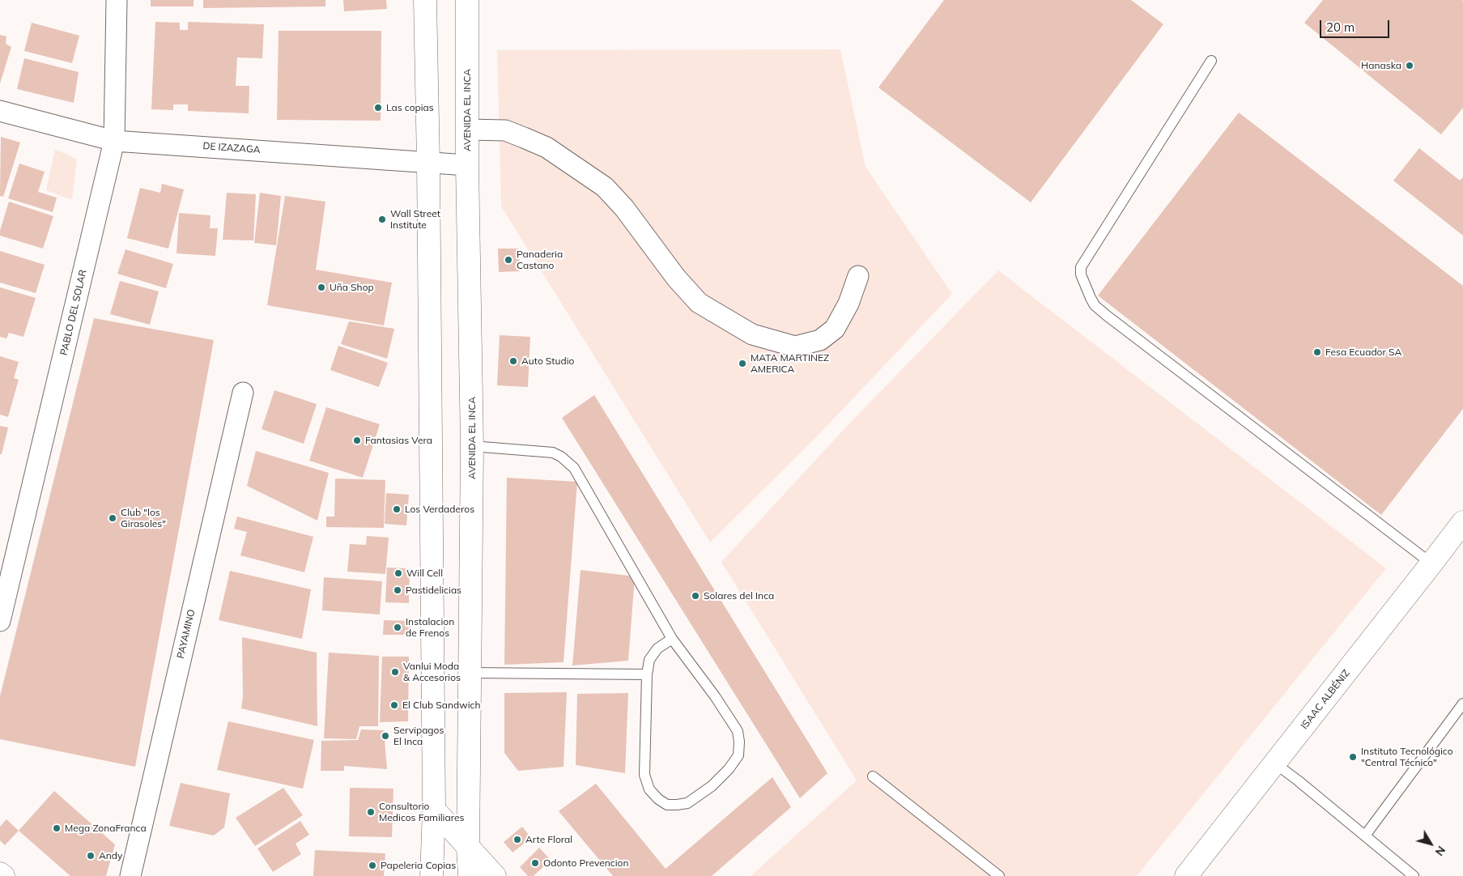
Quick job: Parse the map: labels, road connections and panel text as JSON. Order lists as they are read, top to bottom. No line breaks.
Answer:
{"streets":{"main road":["AVENIDA EL INCA","ISAAC ALBÉNIZ"],"street":["DE IZAZAGA","PABLO DEL SOLAR","PAYAMINO"]},"crossings":[["AVENIDA EL INCA","DE IZAZAGA"],["DE IZAZAGA","PABLO DEL SOLAR"]],"places":["Hanaska","Las copias","Wall Street Institute","Panaderia Castano","Uña Shop","Fesa Ecuador SA","Auto Studio","MATA MARTINEZ AMERICA","Fantasias Vera","Los Verdaderos","Club \"los Girasoles\"","Will Cell","Pastidelicias","Solares del Inca","Instalacion de Frenos","Vanlui Moda & Accesorios","El Club Sandwich","Servipagos El Inca","Instituto Tecnológico \"Central Técnico\"","Consultorio Medicos Familiares","Mega ZonaFranca","Arte Floral","Andy","Odonto Prevencion","Papeleria Copias"],"scale_bar":"20 m","north":"bottom right"}
